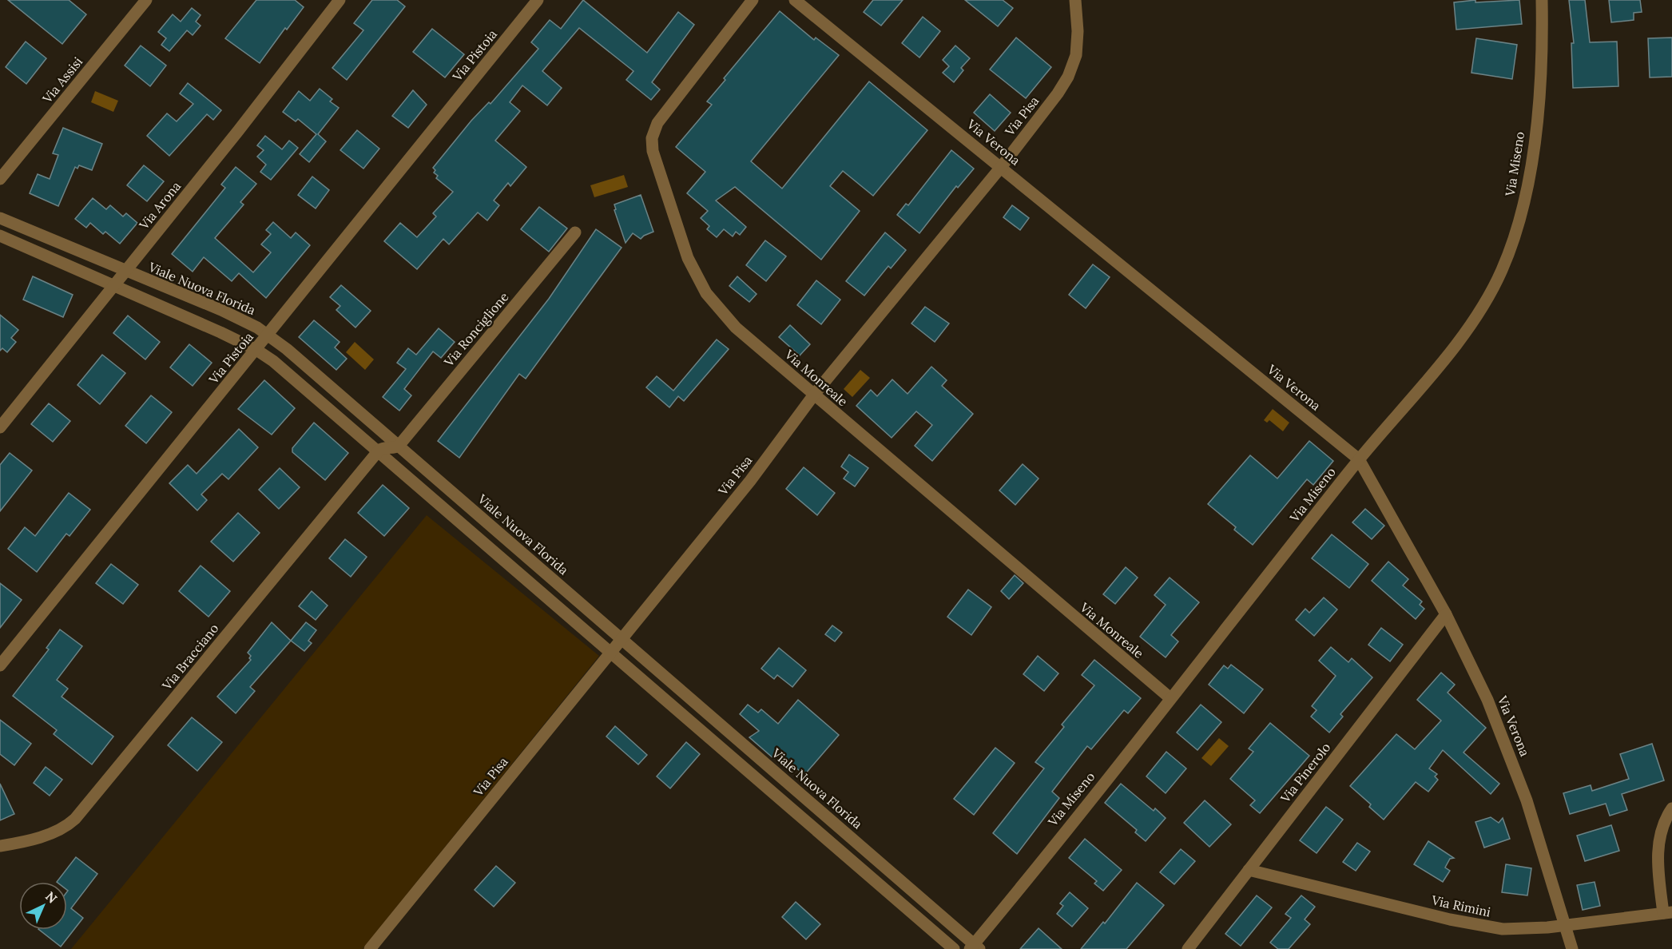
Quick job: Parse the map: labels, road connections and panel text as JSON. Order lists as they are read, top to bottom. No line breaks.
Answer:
{"streets":{"street":["Via Pistoia","Via Assisi","Via Pisa","Via Verona","Via Miseno","Via Arona","Viale Nuova Florida","Via Ronciglione","Via Monreale","Via Bracciano","Via Pinerolo","Via Rimini"]},"crossings":[["Via Pistoia","Viale Nuova Florida"],["Via Pisa","Via Verona"],["Via Pisa","Viale Nuova Florida"],["Via Pisa","Via Monreale"],["Via Verona","Via Miseno"],["Via Verona","Via Pinerolo"],["Via Verona","Via Rimini"],["Via Miseno","Viale Nuova Florida"],["Via Miseno","Via Monreale"],["Via Arona","Viale Nuova Florida"],["Viale Nuova Florida","Via Ronciglione"],["Via Pinerolo","Via Rimini"]],"north":"top right"}
